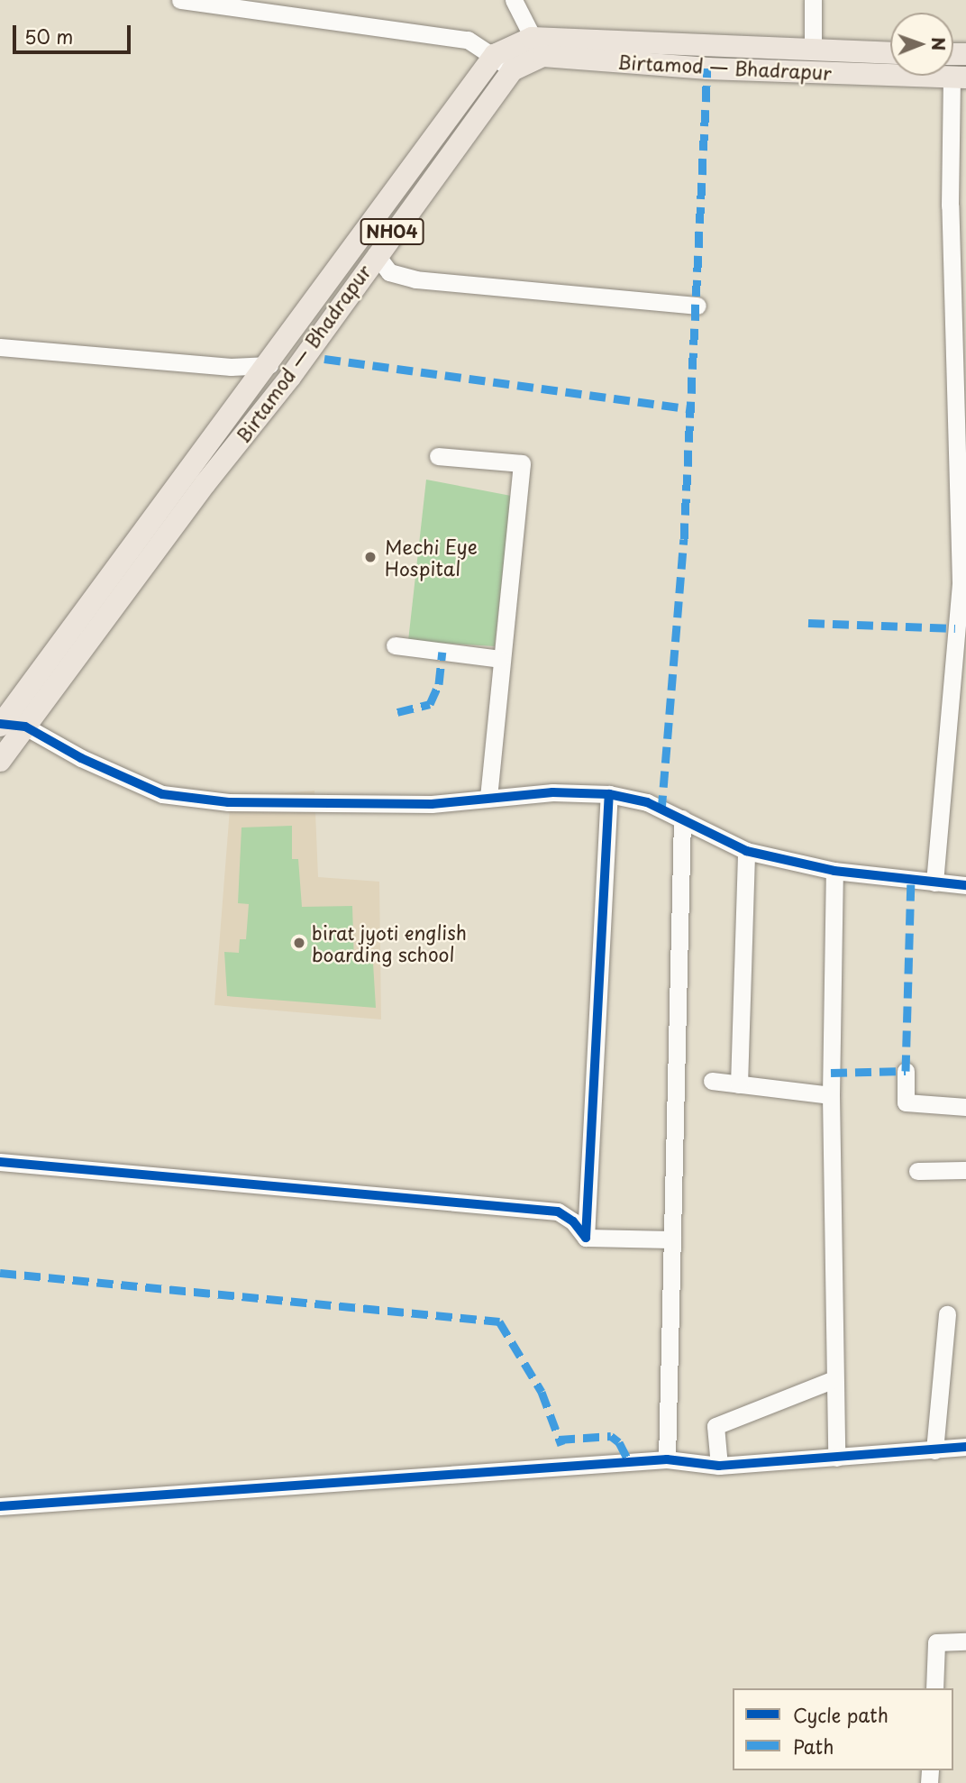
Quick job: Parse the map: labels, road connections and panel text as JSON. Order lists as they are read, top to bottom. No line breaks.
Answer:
{"streets":{"main road":["Birtamod — Bhadrapur","NH04"]},"places":["Mechi Eye Hospital","birat jyoti english boarding school"],"legend":["Cycle path","Path"],"scale_bar":"50 m","north":"right"}
